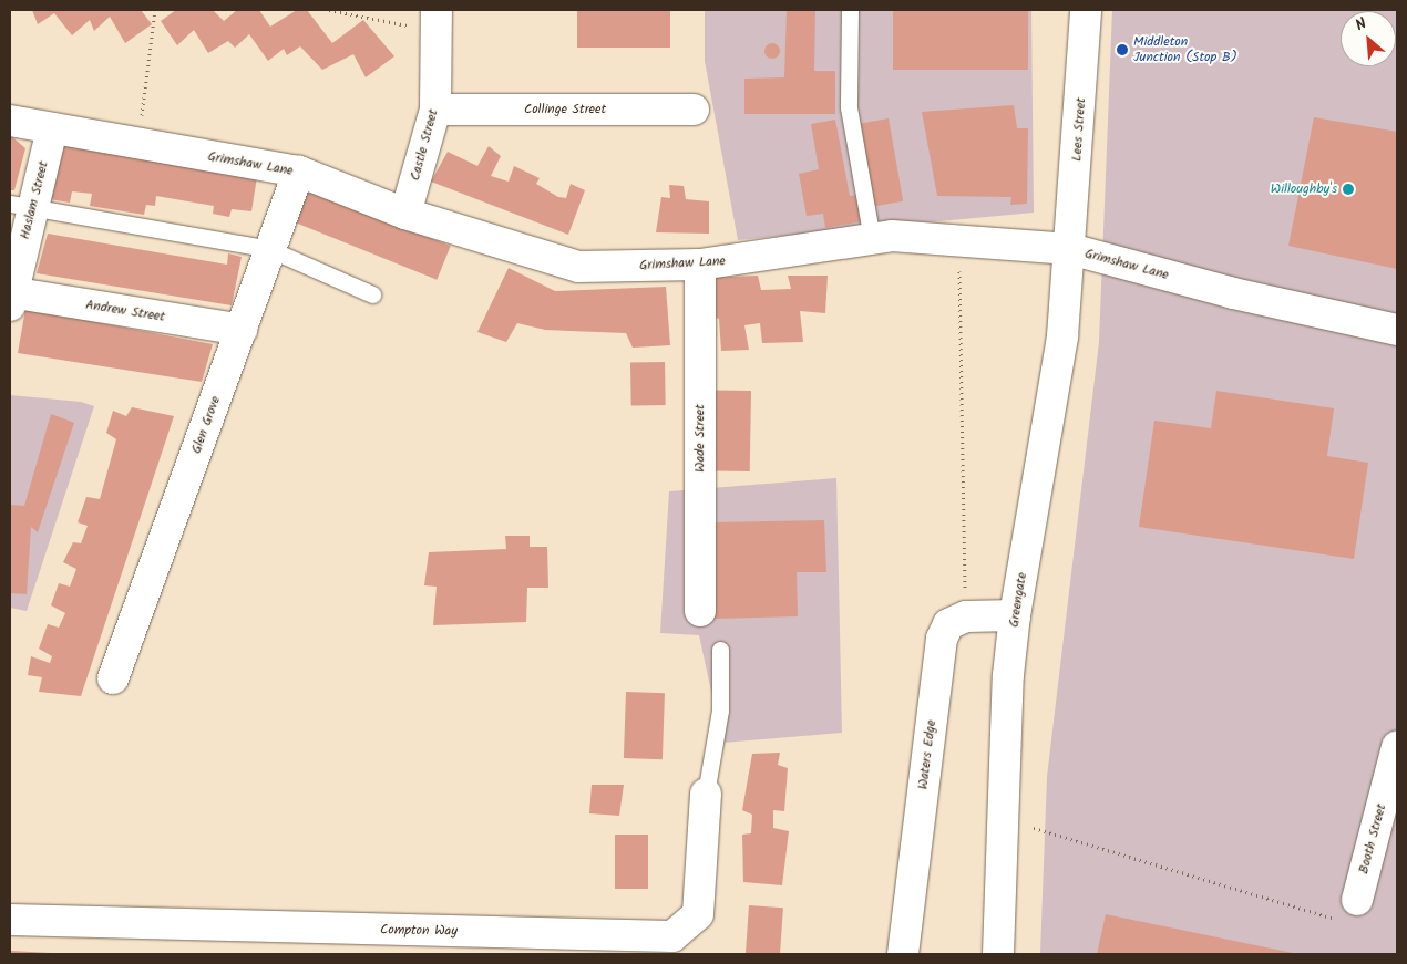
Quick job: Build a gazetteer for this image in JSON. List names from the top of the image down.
{
  "streets": {
    "street": [
      "Collinge Street",
      "Lees Street",
      "Castle Street",
      "Grimshaw Lane",
      "Haslam Street",
      "Andrew Street",
      "Glen Grove",
      "Wade Street",
      "Greengate",
      "Waters Edge",
      "Booth Street",
      "Compton Way"
    ]
  },
  "crossings": [
    ["Collinge Street", "Castle Street"],
    ["Lees Street", "Grimshaw Lane"],
    ["Lees Street", "Greengate"],
    ["Castle Street", "Grimshaw Lane"],
    ["Grimshaw Lane", "Haslam Street"],
    ["Grimshaw Lane", "Glen Grove"],
    ["Grimshaw Lane", "Wade Street"],
    ["Grimshaw Lane", "Greengate"],
    ["Haslam Street", "Andrew Street"],
    ["Andrew Street", "Glen Grove"]
  ],
  "places": ["Middleton Junction (Stop B)", "Willoughby's"],
  "north": "top left"
}
